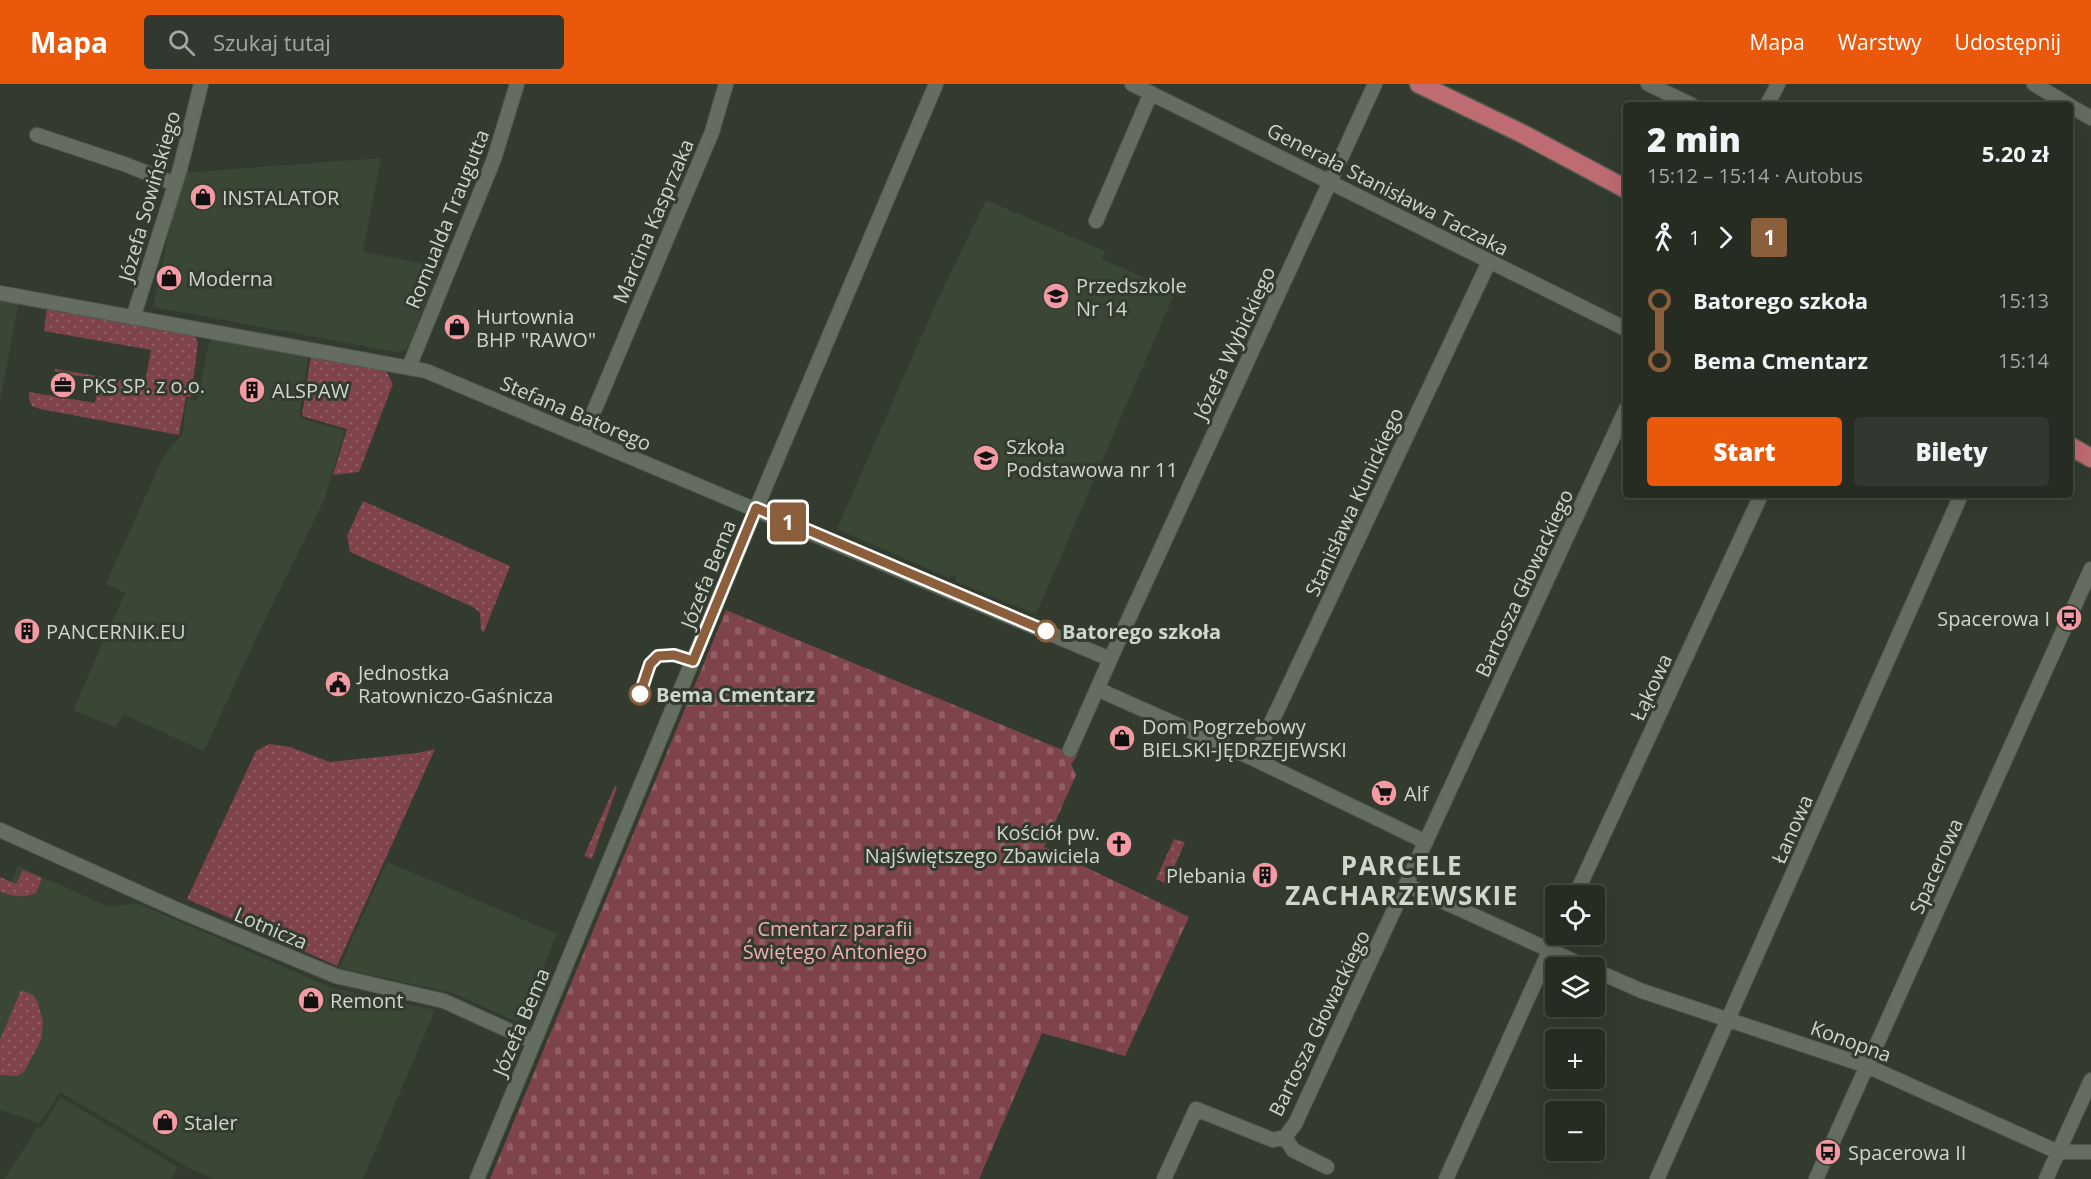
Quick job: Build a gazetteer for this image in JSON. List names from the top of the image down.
{
  "streets": {
    "street": [
      "Generała Stanisława Taczaka",
      "Józefa Sowińskiego",
      "Romualda Traugutta",
      "Marcina Kasprzaka",
      "Józefa Wybickiego",
      "Stefana Batorego",
      "Stanisława Kunickiego",
      "Józefa Bema",
      "Bartosza Głowackiego",
      "Łąkowa",
      "Łanowa",
      "Spacerowa",
      "Lotnicza",
      "Konopna"
    ]
  },
  "crossings": [
    ["Generała Stanisława Taczaka", "Józefa Wybickiego"],
    ["Generała Stanisława Taczaka", "Stanisława Kunickiego"],
    ["Józefa Sowińskiego", "Stefana Batorego"],
    ["Romualda Traugutta", "Stefana Batorego"],
    ["Marcina Kasprzaka", "Stefana Batorego"],
    ["Józefa Wybickiego", "Stefana Batorego"],
    ["Stefana Batorego", "Józefa Bema"],
    ["Józefa Bema", "Lotnicza"],
    ["Łanowa", "Konopna"],
    ["Spacerowa", "Konopna"]
  ],
  "districts": ["PARCELE ZACHARZEWSKIE"],
  "parks": ["Cmentarz parafii Świętego Antoniego"],
  "places": {
    "shop": [
      "INSTALATOR",
      "Moderna",
      "Hurtownia BHP \"RAWO\"",
      "Dom Pogrzebowy BIELSKI-JĘDRZEJEWSKI",
      "Remont",
      "Staler"
    ],
    "school or university": ["Przedszkole Nr 14", "Szkoła Podstawowa nr 11"],
    "office": ["PKS SP. z o.o."],
    "building": ["ALSPAW", "PANCERNIK.EU", "Plebania"],
    "bus stop": ["Spacerowa I", "Spacerowa II"],
    "other": ["Batorego szkoła", "Bema Cmentarz"],
    "public building": ["Jednostka Ratowniczo-Gaśnicza"],
    "supermarket": ["Alf"],
    "church": ["Kościół pw. Najświętszego Zbawiciela"]
  },
  "lines": ["bus line 1"],
  "page": {
    "header": "Mapa",
    "search": "Szukaj tutaj",
    "nav": ["Mapa", "Warstwy", "Udostępnij"],
    "on_map": "1",
    "heading": ["2 min", "15:12 – 15:14 · Autobus", "5.20 zł"],
    "legs": ["1", "1"],
    "list": [
      {
        "name": "Batorego szkoła",
        "value": "15:13"
      },
      {
        "name": "Bema Cmentarz",
        "value": "15:14"
      }
    ],
    "buttons": ["Start", "Bilety"],
    "map_buttons": ["+", "−"]
  }
}
